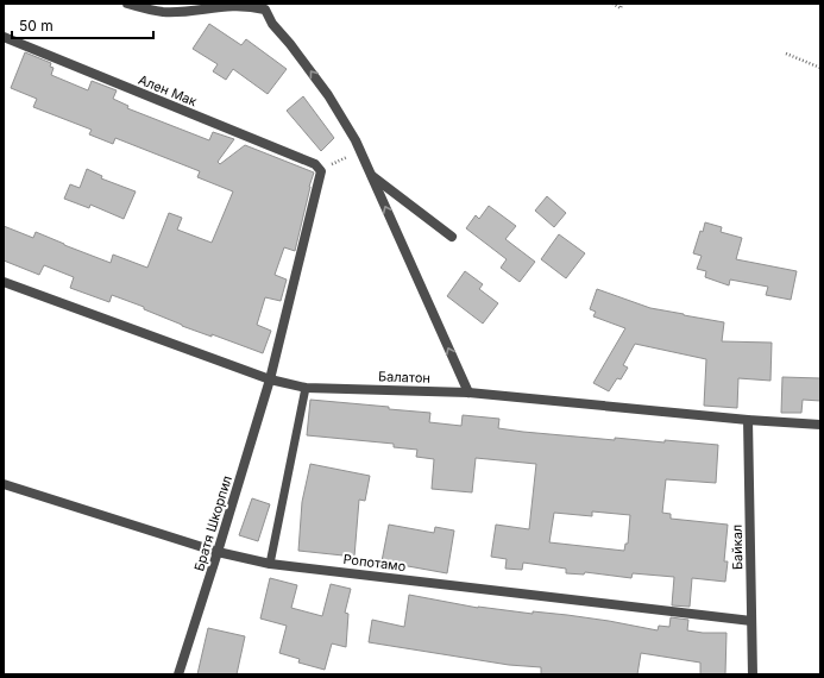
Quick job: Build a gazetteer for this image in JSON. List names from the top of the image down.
{
  "streets": {
    "street": [
      "Ален Мак",
      "Балатон",
      "Братя Шкорпил",
      "Байкал",
      "Ропотамо"
    ]
  },
  "crossings": [
    ["Ален Мак", "Братя Шкорпил"],
    ["Балатон", "Братя Шкорпил"],
    ["Балатон", "Байкал"],
    ["Братя Шкорпил", "Ропотамо"],
    ["Байкал", "Ропотамо"]
  ],
  "scale_bar": "50 m"
}
